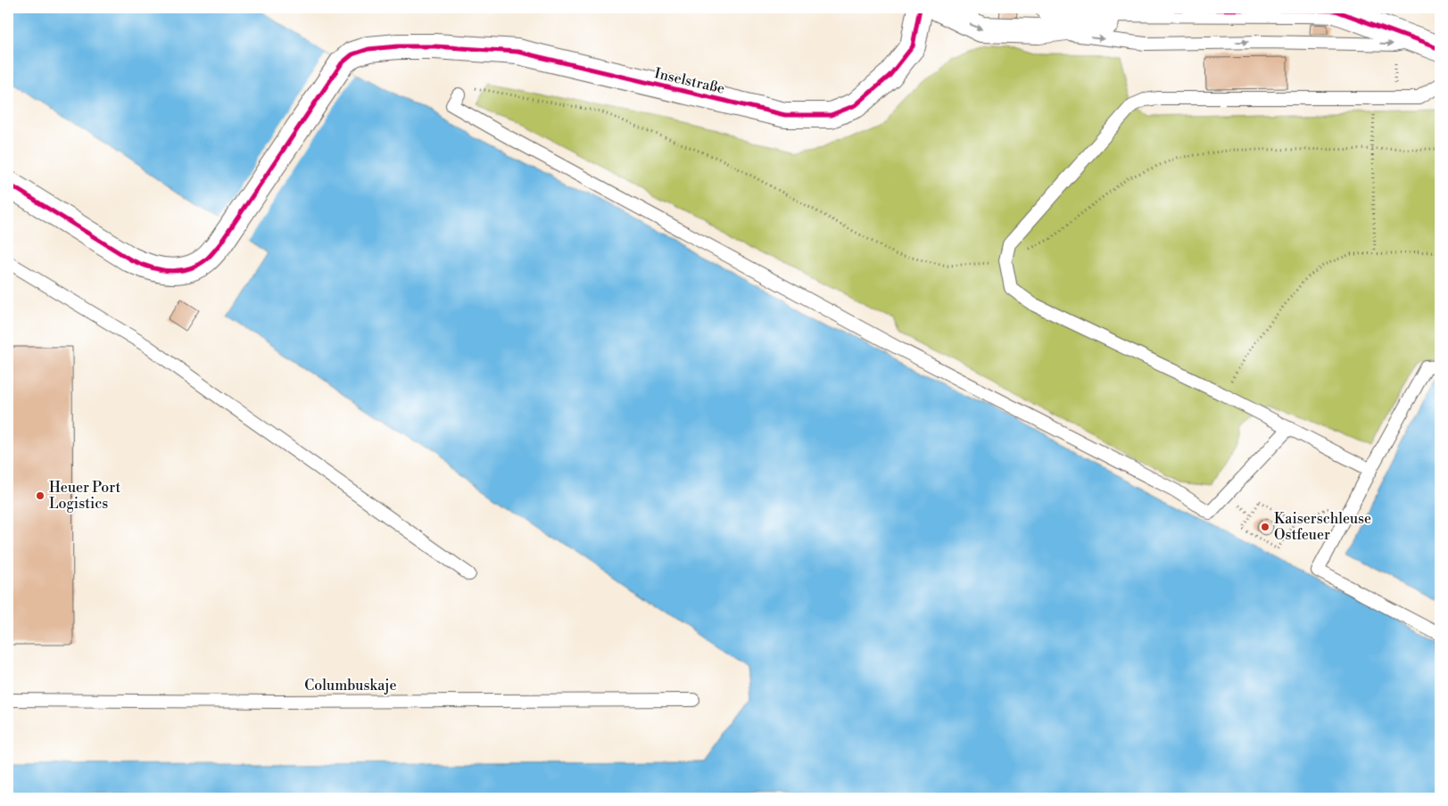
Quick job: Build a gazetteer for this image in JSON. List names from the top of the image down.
{
  "streets": {
    "street": ["Inselstraße"],
    "lane": ["Columbuskaje"]
  },
  "places": ["Heuer Port Logistics", "Kaiserschleuse Ostfeuer"]
}
